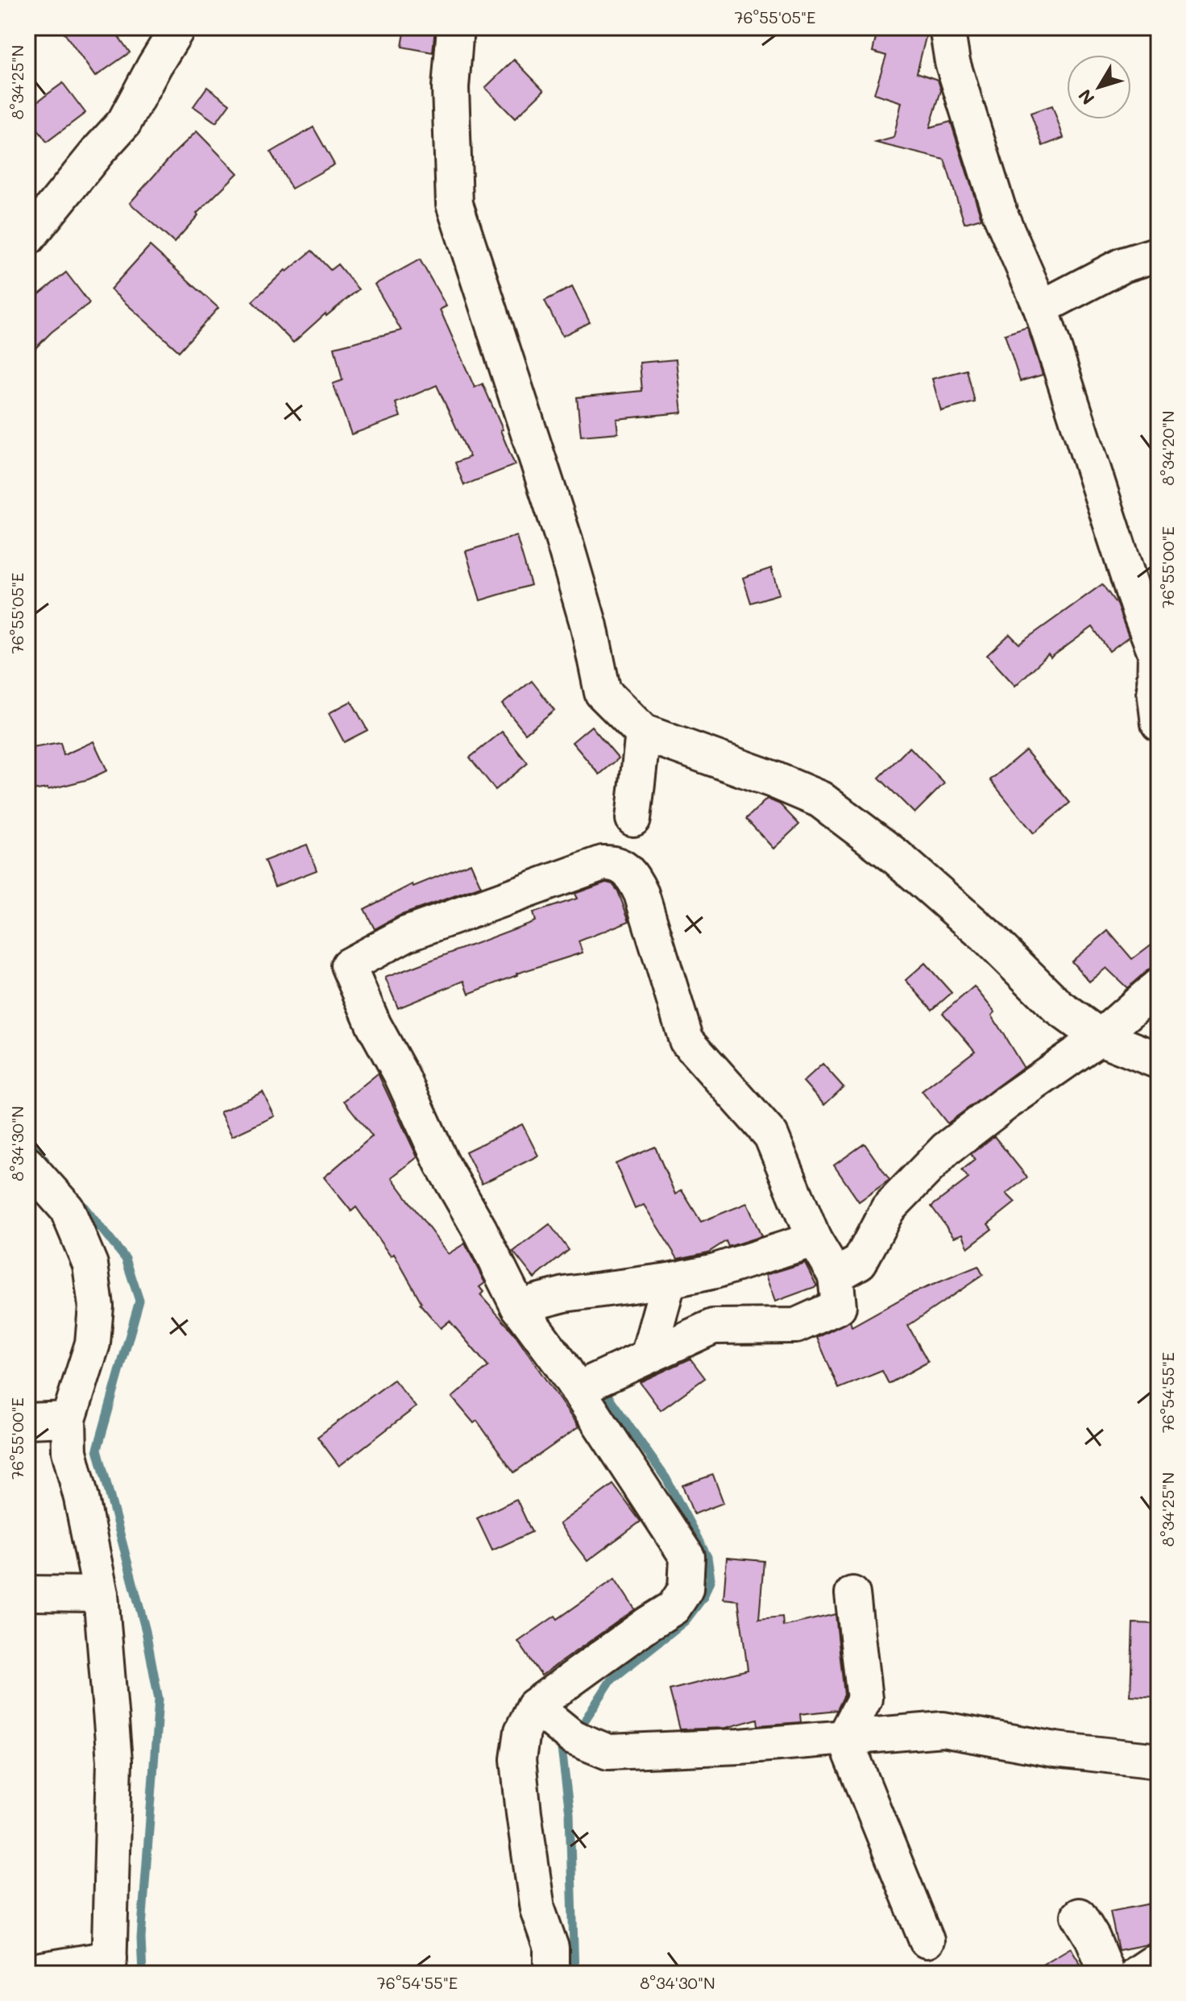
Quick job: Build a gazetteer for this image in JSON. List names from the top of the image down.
{
  "north": "bottom left",
  "coordinates": [
    "76°55'05\"E",
    "8°34'25\"N",
    "8°34'20\"N",
    "76°55'00\"E",
    "8°34'30\"N",
    "76°54'55\"E"
  ]
}
